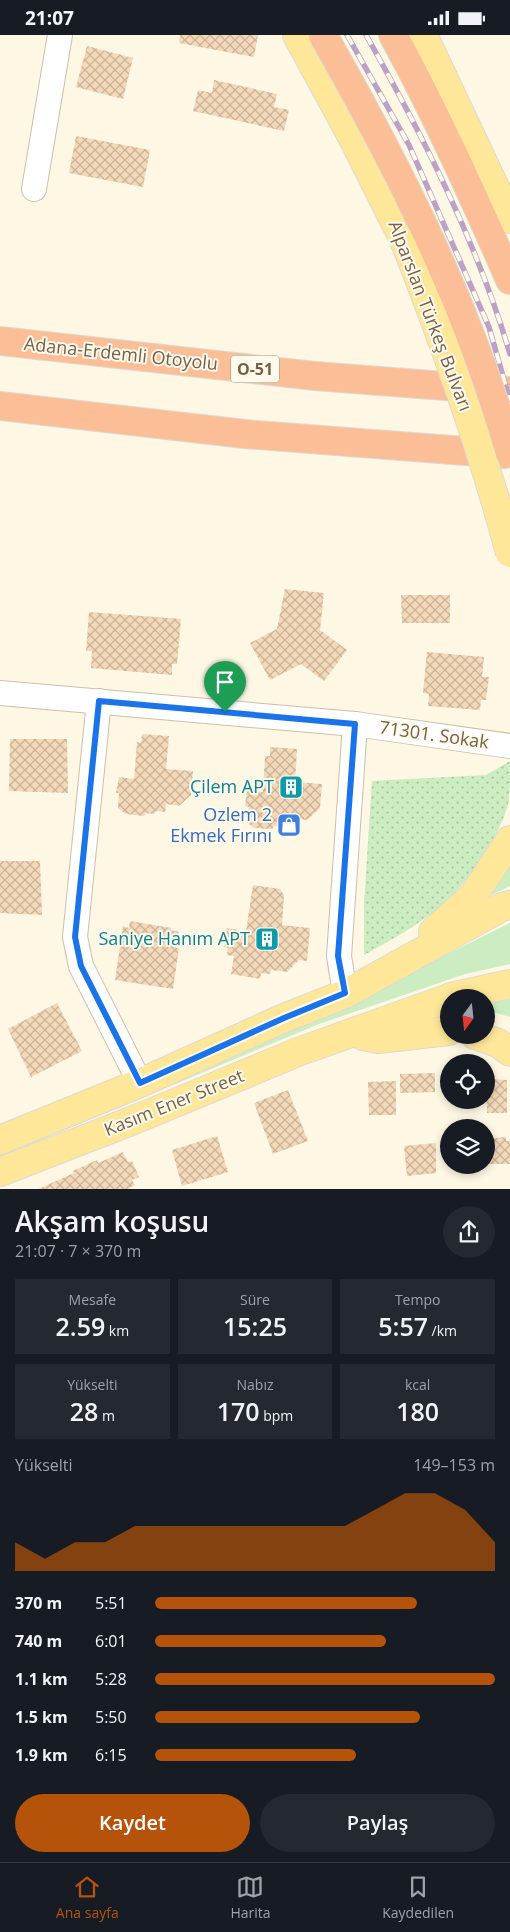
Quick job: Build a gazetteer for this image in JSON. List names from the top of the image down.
{
  "streets": {
    "highway": ["Alparslan Türkeş Bulvarı", "Adana-Erdemli Otoyolu", "O-51"],
    "main road": ["Kasım Ener Street"],
    "street": ["71301. Sokak"]
  },
  "places": {
    "building": ["Çilem APT", "Saniye Hanım APT"],
    "shop": ["Ozlem 2 Ekmek Fırını"]
  },
  "north": "bottom",
  "page": {
    "status": "21:07",
    "heading": ["Akşam koşusu", "21:07 · 7 × 370 m"],
    "stats": [
      ["Mesafe", "2.59 km"],
      ["Süre", "15:25"],
      ["Tempo", "5:57 /km"],
      ["Yükselti", "28 m"],
      ["Nabız", "170 bpm"],
      ["kcal", "180"]
    ],
    "chart": ["Yükselti", "149–153 m"],
    "list": [
      {
        "name": "370 m",
        "note": "5:51"
      },
      {
        "name": "740 m",
        "note": "6:01"
      },
      {
        "name": "1.1 km",
        "note": "5:28"
      },
      {
        "name": "1.5 km",
        "note": "5:50"
      },
      {
        "name": "1.9 km",
        "note": "6:15"
      }
    ],
    "buttons": ["Kaydet", "Paylaş"],
    "tabs": ["Ana sayfa", "Harita", "Kaydedilen"]
  }
}
